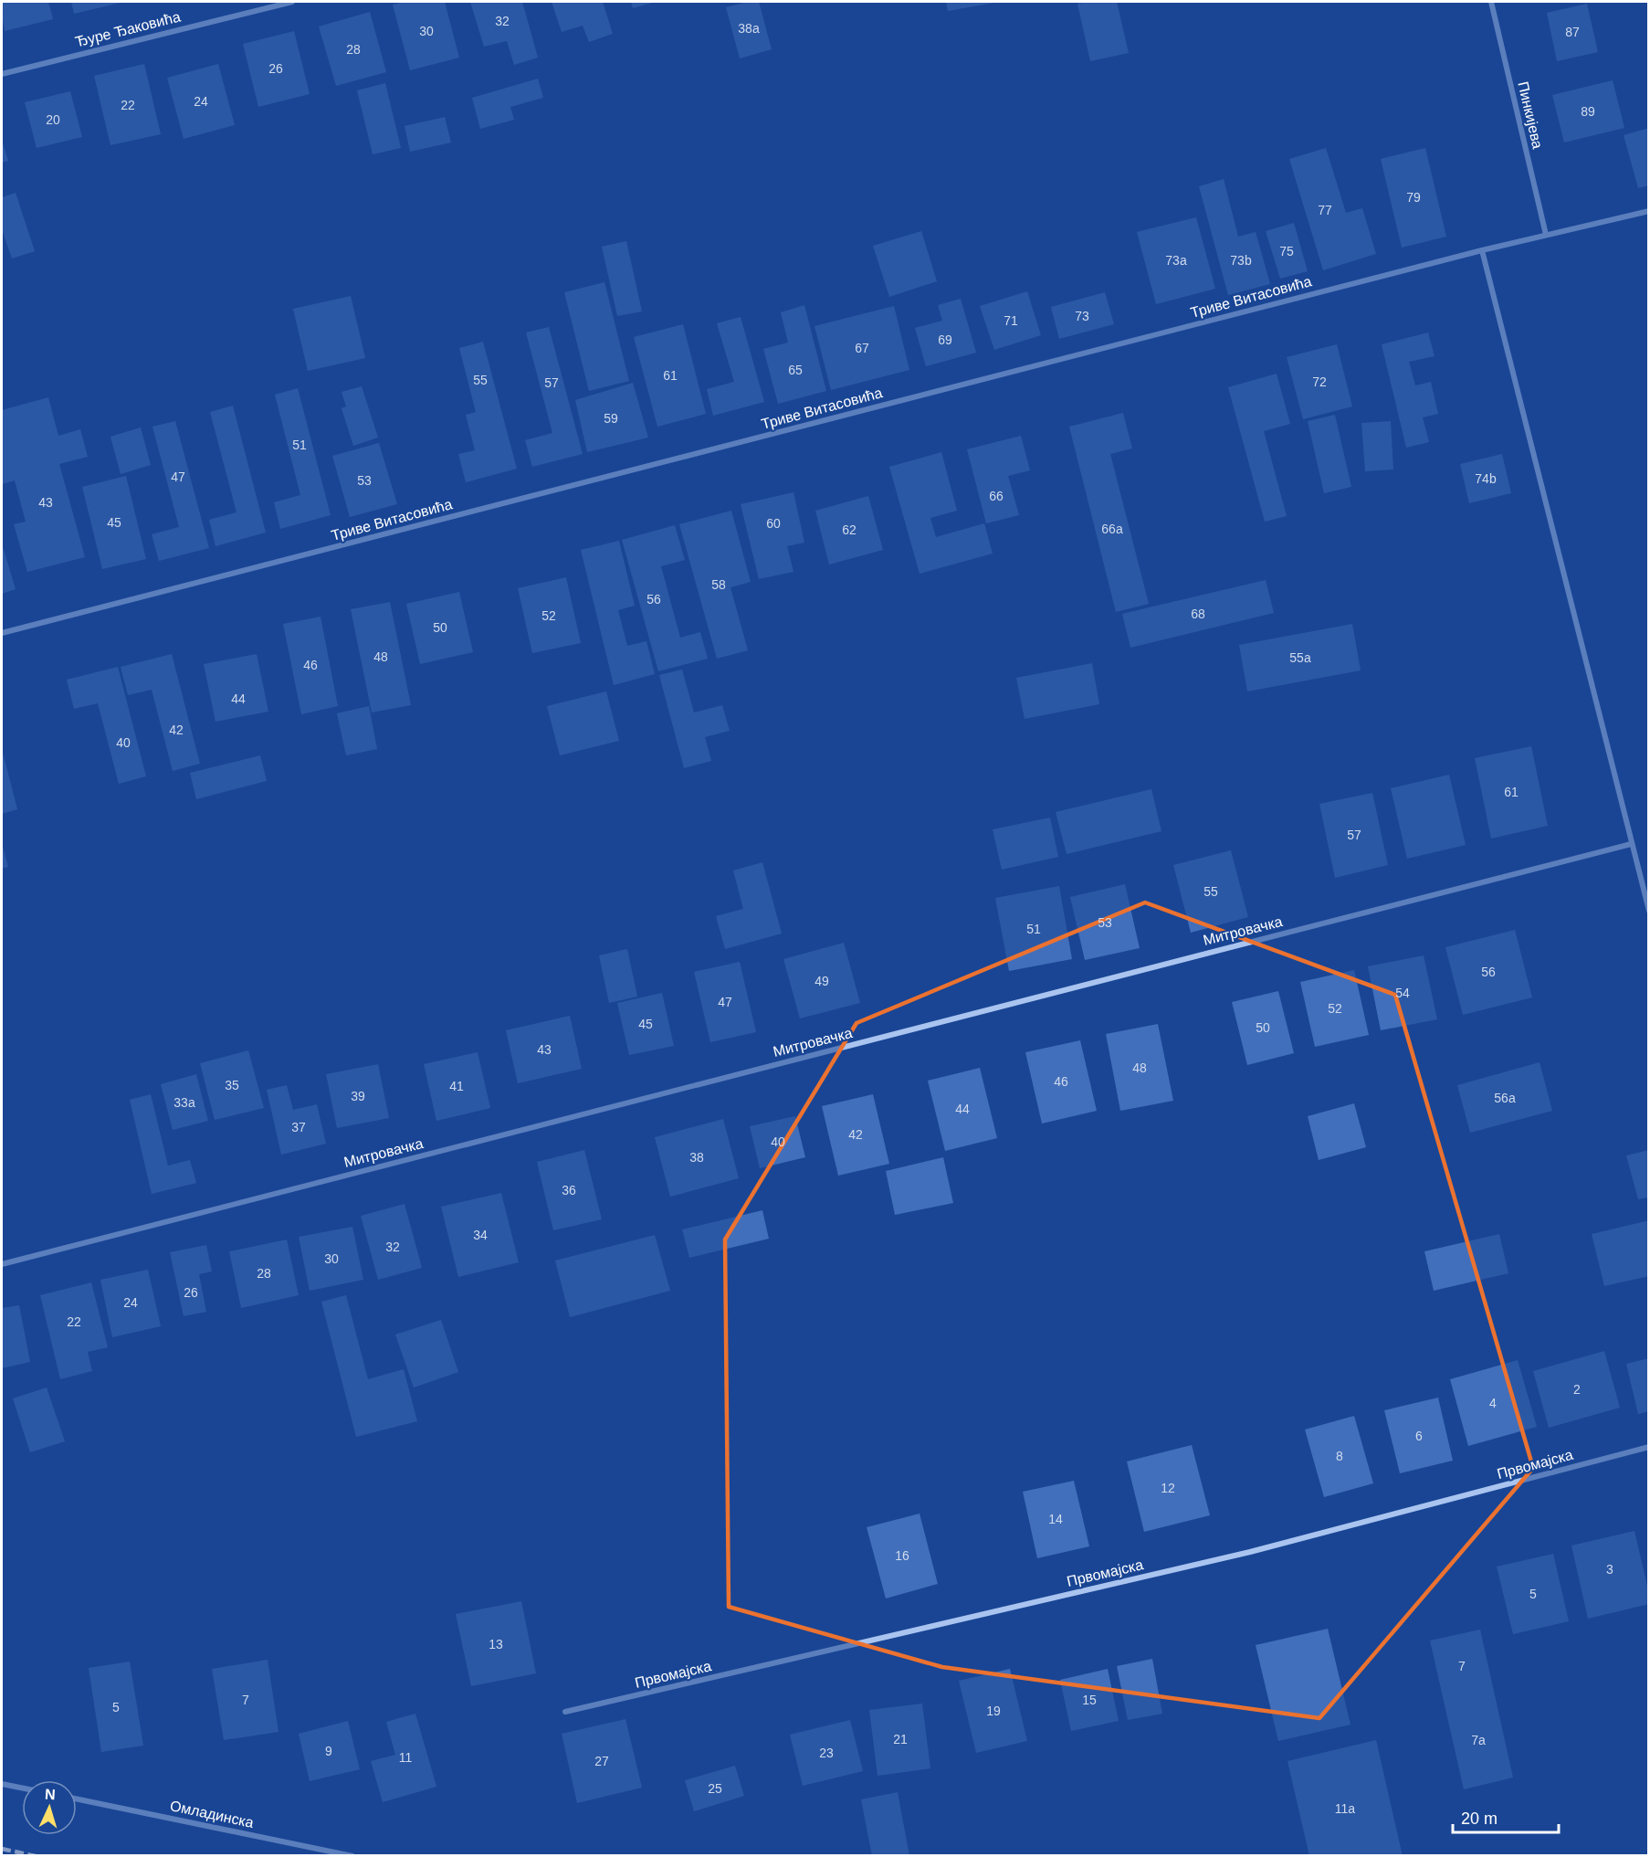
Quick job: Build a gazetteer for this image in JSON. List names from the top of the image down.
{
  "streets": {
    "street": [
      "Ђуре Ђаковића",
      "Пинкијева",
      "Триве Витасовића",
      "Митровачка",
      "Првомајска",
      "Омладинска"
    ]
  },
  "crossings": [
    ["Пинкијева", "Триве Витасовића"]
  ],
  "house_numbers": [
    "32",
    "38a",
    "30",
    "87",
    "28",
    "26",
    "24",
    "22",
    "89",
    "20",
    "79",
    "77",
    "75",
    "73a",
    "73b",
    "73",
    "71",
    "69",
    "67",
    "65",
    "61",
    "55",
    "72",
    "57",
    "59",
    "51",
    "47",
    "74b",
    "53",
    "66",
    "43",
    "45",
    "60",
    "66a",
    "62",
    "58",
    "56",
    "68",
    "52",
    "50",
    "48",
    "55a",
    "46",
    "44",
    "42",
    "40",
    "61",
    "57",
    "55",
    "53",
    "51",
    "56",
    "49",
    "54",
    "47",
    "52",
    "45",
    "50",
    "43",
    "48",
    "46",
    "35",
    "41",
    "39",
    "56a",
    "33a",
    "44",
    "37",
    "42",
    "40",
    "38",
    "36",
    "34",
    "32",
    "30",
    "28",
    "26",
    "24",
    "22",
    "2",
    "4",
    "6",
    "8",
    "12",
    "14",
    "16",
    "3",
    "5",
    "13",
    "7",
    "7",
    "15",
    "5",
    "19",
    "21",
    "7a",
    "9",
    "23",
    "11",
    "27",
    "25",
    "11a"
  ],
  "scale_bar": "20 m",
  "north": "top"
}
